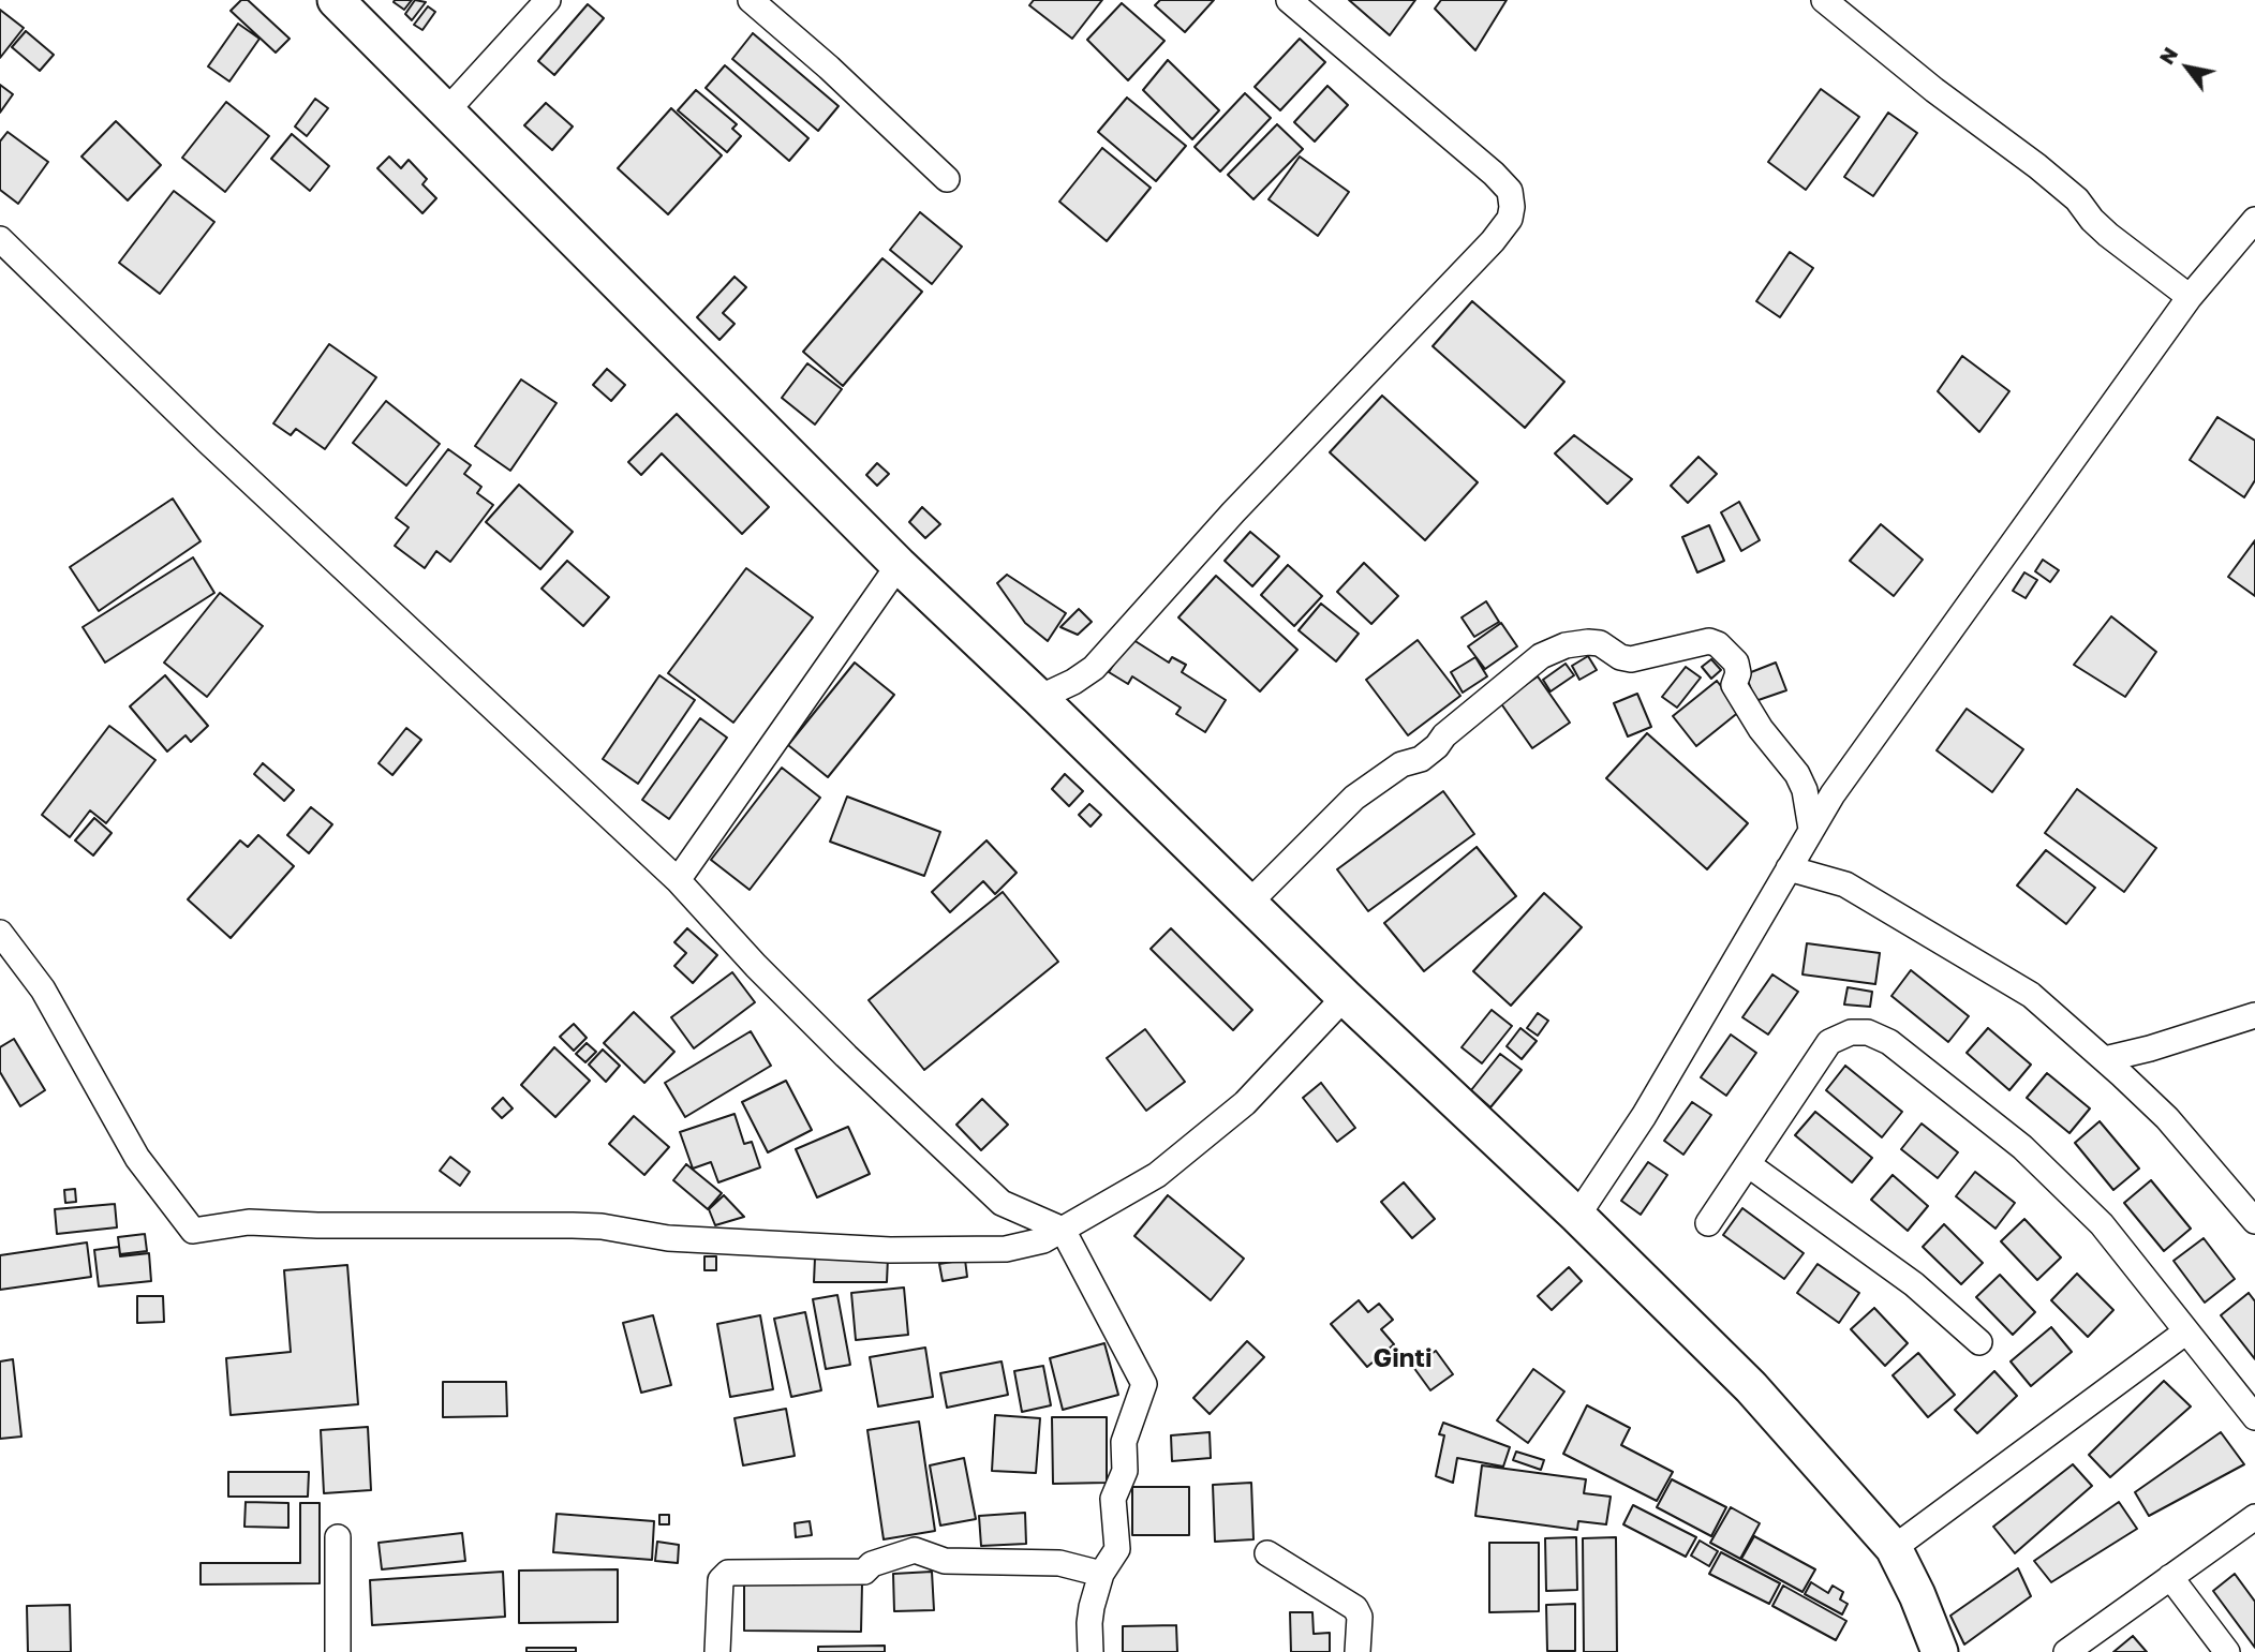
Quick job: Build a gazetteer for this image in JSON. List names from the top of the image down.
{
  "districts": ["Ginti"],
  "north": "top left"
}
